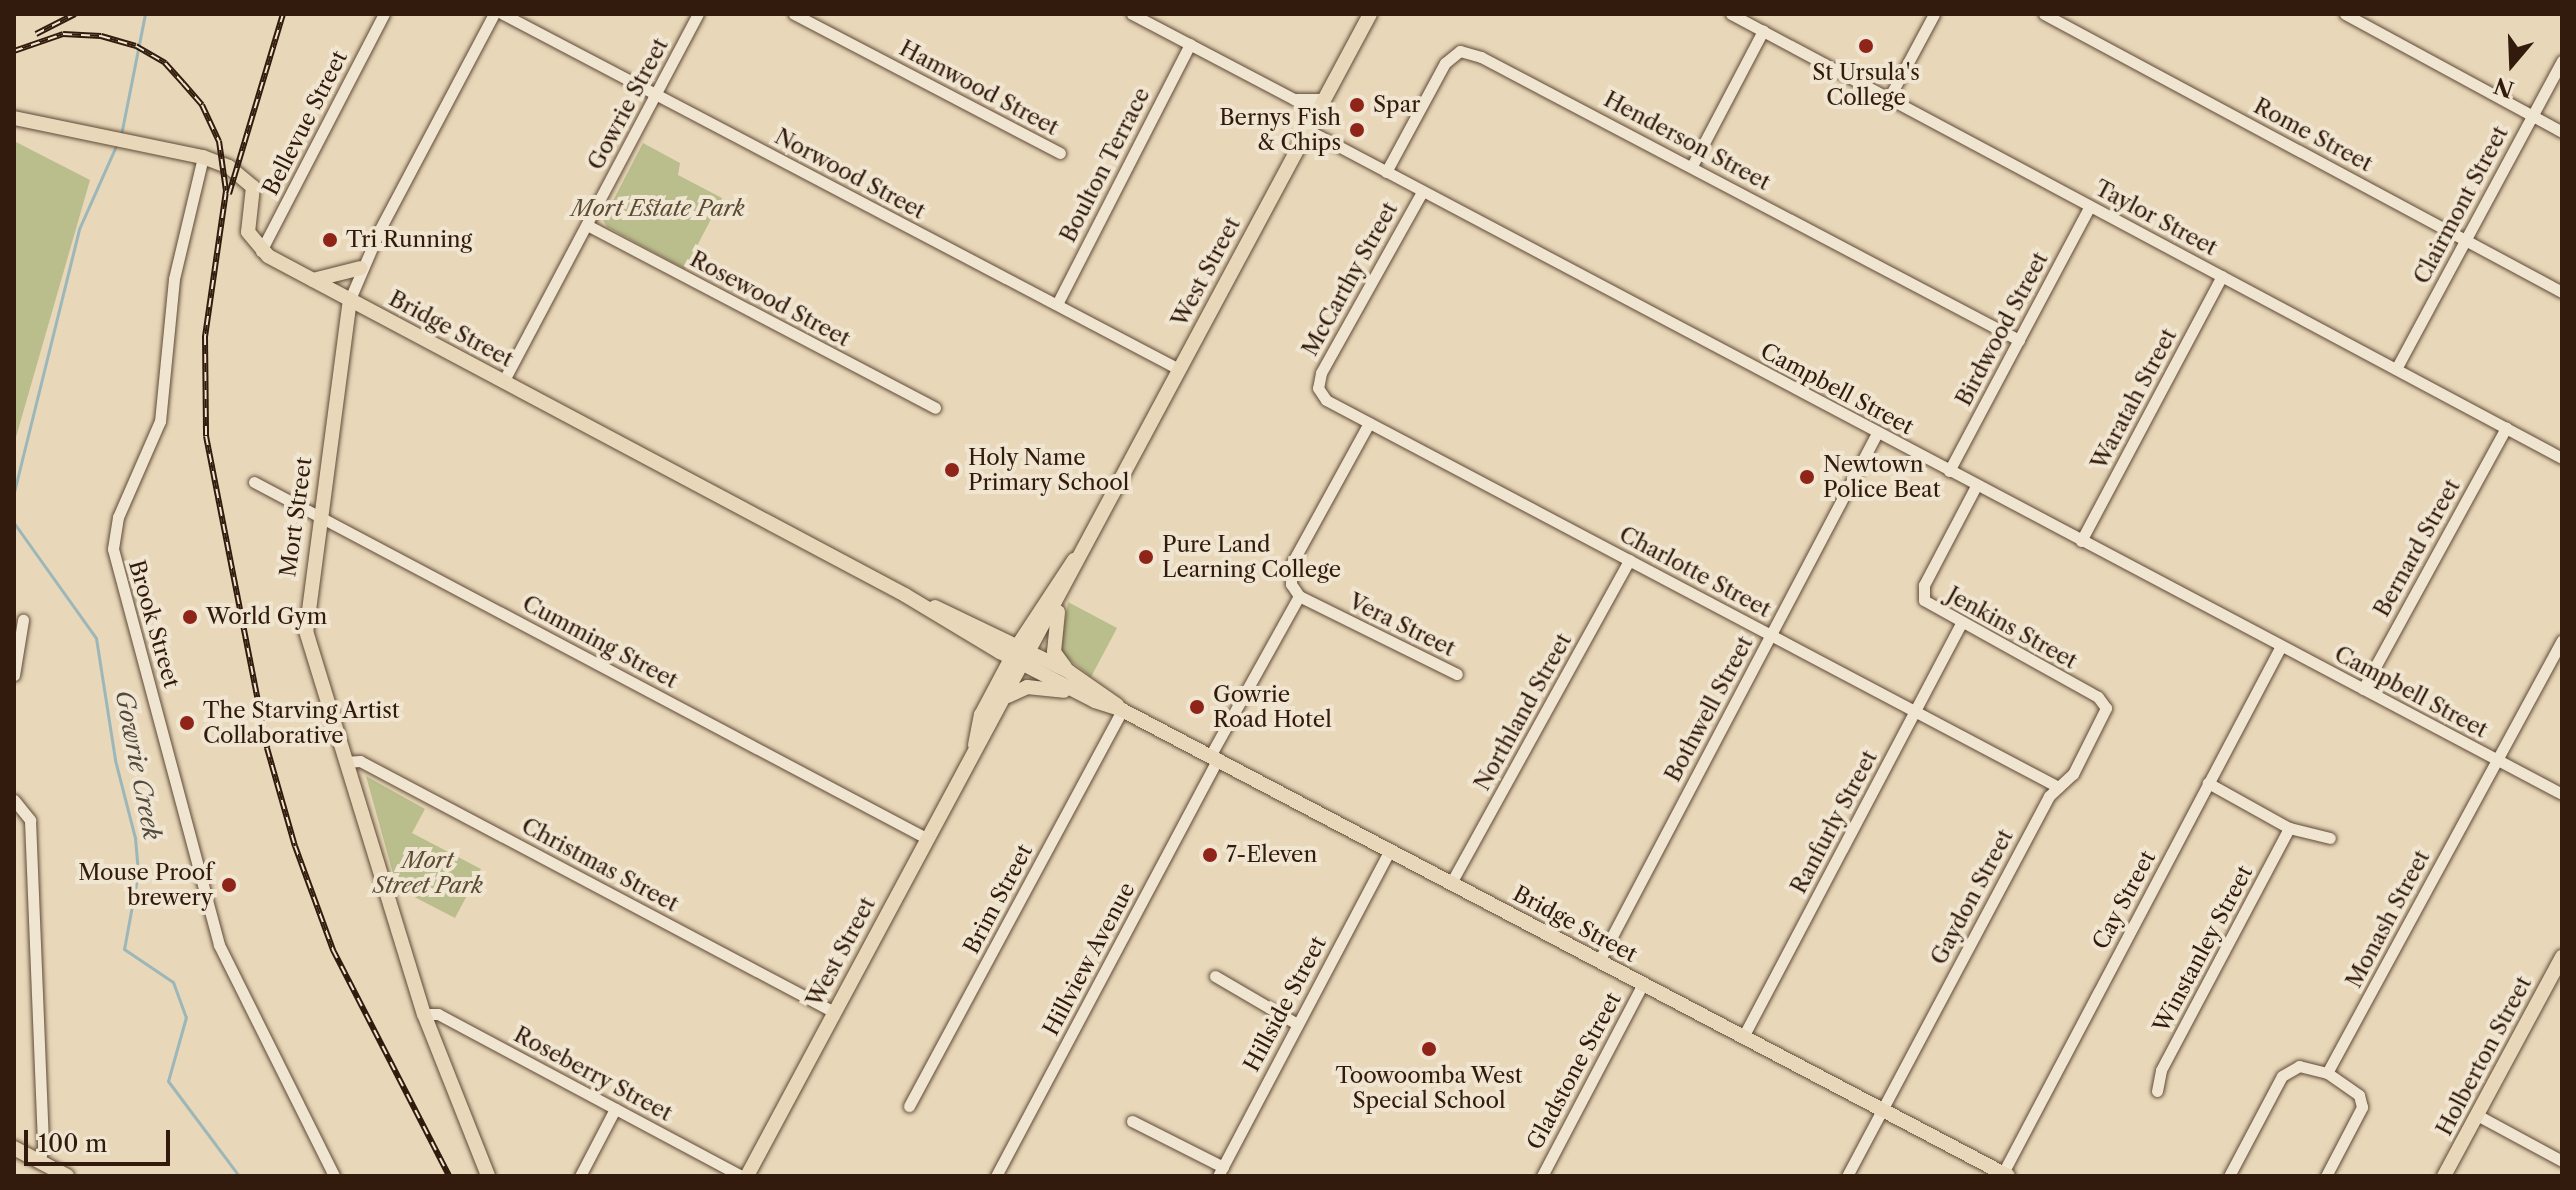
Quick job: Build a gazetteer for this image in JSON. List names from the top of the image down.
{
  "streets": {
    "main road": [
      "West Street",
      "Bridge Street",
      "Mort Street",
      "Holberton Street"
    ],
    "street": [
      "Hamwood Street",
      "Gowrie Street",
      "Bellevue Street",
      "Rome Street",
      "Henderson Street",
      "Boulton Terrace",
      "Norwood Street",
      "Clairmont Street",
      "Taylor Street",
      "McCarthy Street",
      "Rosewood Street",
      "Birdwood Street",
      "Campbell Street",
      "Waratah Street",
      "Bernard Street",
      "Charlotte Street",
      "Brook Street",
      "Vera Street",
      "Jenkins Street",
      "Cumming Street",
      "Bothwell Street",
      "Northland Street",
      "Ranfurly Street",
      "Christmas Street",
      "Gaydon Street",
      "Brim Street",
      "Cay Street",
      "Monash Street",
      "Winstanley Street",
      "Hillview Avenue",
      "Hillside Street",
      "Gladstone Street",
      "Roseberry Street"
    ]
  },
  "crossings": [
    ["Gowrie Street", "Norwood Street"],
    ["Gowrie Street", "Rosewood Street"],
    ["Gowrie Street", "Bridge Street"],
    ["Bellevue Street", "Bridge Street"],
    ["Rome Street", "Clairmont Street"],
    ["Henderson Street", "Birdwood Street"],
    ["Henderson Street", "Campbell Street"],
    ["Boulton Terrace", "Norwood Street"],
    ["Norwood Street", "West Street"],
    ["Clairmont Street", "Taylor Street"],
    ["Taylor Street", "Birdwood Street"],
    ["Taylor Street", "Waratah Street"],
    ["Taylor Street", "Bernard Street"],
    ["West Street", "Bridge Street"],
    ["West Street", "Campbell Street"],
    ["West Street", "Cumming Street"],
    ["West Street", "Christmas Street"],
    ["West Street", "Roseberry Street"],
    ["McCarthy Street", "Campbell Street"],
    ["McCarthy Street", "Charlotte Street"],
    ["Bridge Street", "Mort Street"],
    ["Bridge Street", "Bothwell Street"],
    ["Bridge Street", "Northland Street"],
    ["Bridge Street", "Ranfurly Street"],
    ["Bridge Street", "Gaydon Street"],
    ["Bridge Street", "Brim Street"],
    ["Bridge Street", "Cay Street"],
    ["Bridge Street", "Hillview Avenue"],
    ["Bridge Street", "Hillside Street"],
    ["Bridge Street", "Gladstone Street"],
    ["Birdwood Street", "Campbell Street"],
    ["Campbell Street", "Waratah Street"],
    ["Campbell Street", "Bernard Street"],
    ["Campbell Street", "Jenkins Street"],
    ["Campbell Street", "Bothwell Street"],
    ["Campbell Street", "Cay Street"],
    ["Campbell Street", "Monash Street"],
    ["Mort Street", "Cumming Street"],
    ["Mort Street", "Christmas Street"],
    ["Mort Street", "Roseberry Street"],
    ["Charlotte Street", "Bothwell Street"],
    ["Charlotte Street", "Northland Street"],
    ["Charlotte Street", "Ranfurly Street"],
    ["Charlotte Street", "Gaydon Street"],
    ["Vera Street", "Hillview Avenue"],
    ["Jenkins Street", "Ranfurly Street"],
    ["Jenkins Street", "Gaydon Street"]
  ],
  "water": ["Gowrie Creek"],
  "parks": ["Mort Estate Park", "Mort Street Park"],
  "places": [
    "St Ursula's College",
    "Spar",
    "Bernys Fish & Chips",
    "Tri Running",
    "Holy Name Primary School",
    "Newtown Police Beat",
    "Pure Land Learning College",
    "World Gym",
    "Gowrie Road Hotel",
    "The Starving Artist Collaborative",
    "7-Eleven",
    "Mouse Proof brewery",
    "Toowoomba West Special School"
  ],
  "scale_bar": "100 m",
  "north": "bottom"
}
